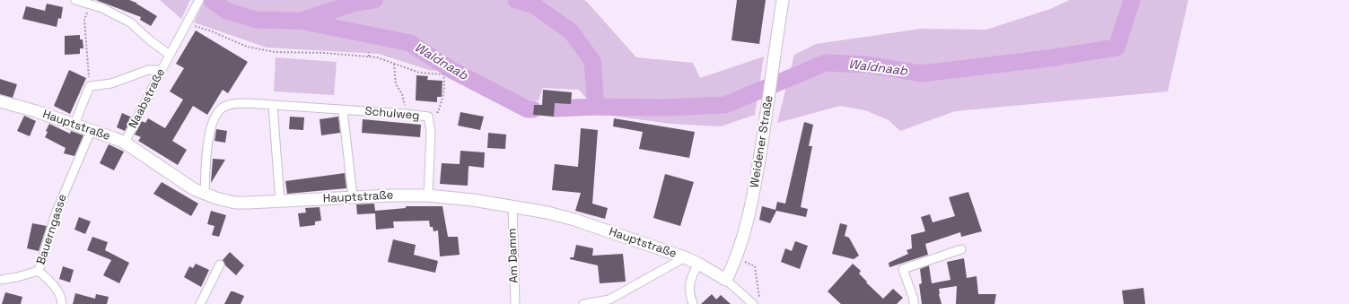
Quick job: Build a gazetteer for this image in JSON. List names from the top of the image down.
{
  "streets": {
    "street": [
      "Naabstraße",
      "Schulweg",
      "Hauptstraße",
      "Weidener Straße",
      "Bauerngasse",
      "Am Damm"
    ]
  },
  "crossings": [
    ["Naabstraße", "Hauptstraße"],
    ["Schulweg", "Hauptstraße"],
    ["Hauptstraße", "Weidener Straße"],
    ["Hauptstraße", "Bauerngasse"],
    ["Hauptstraße", "Am Damm"]
  ],
  "water": ["Waldnaab"]
}
